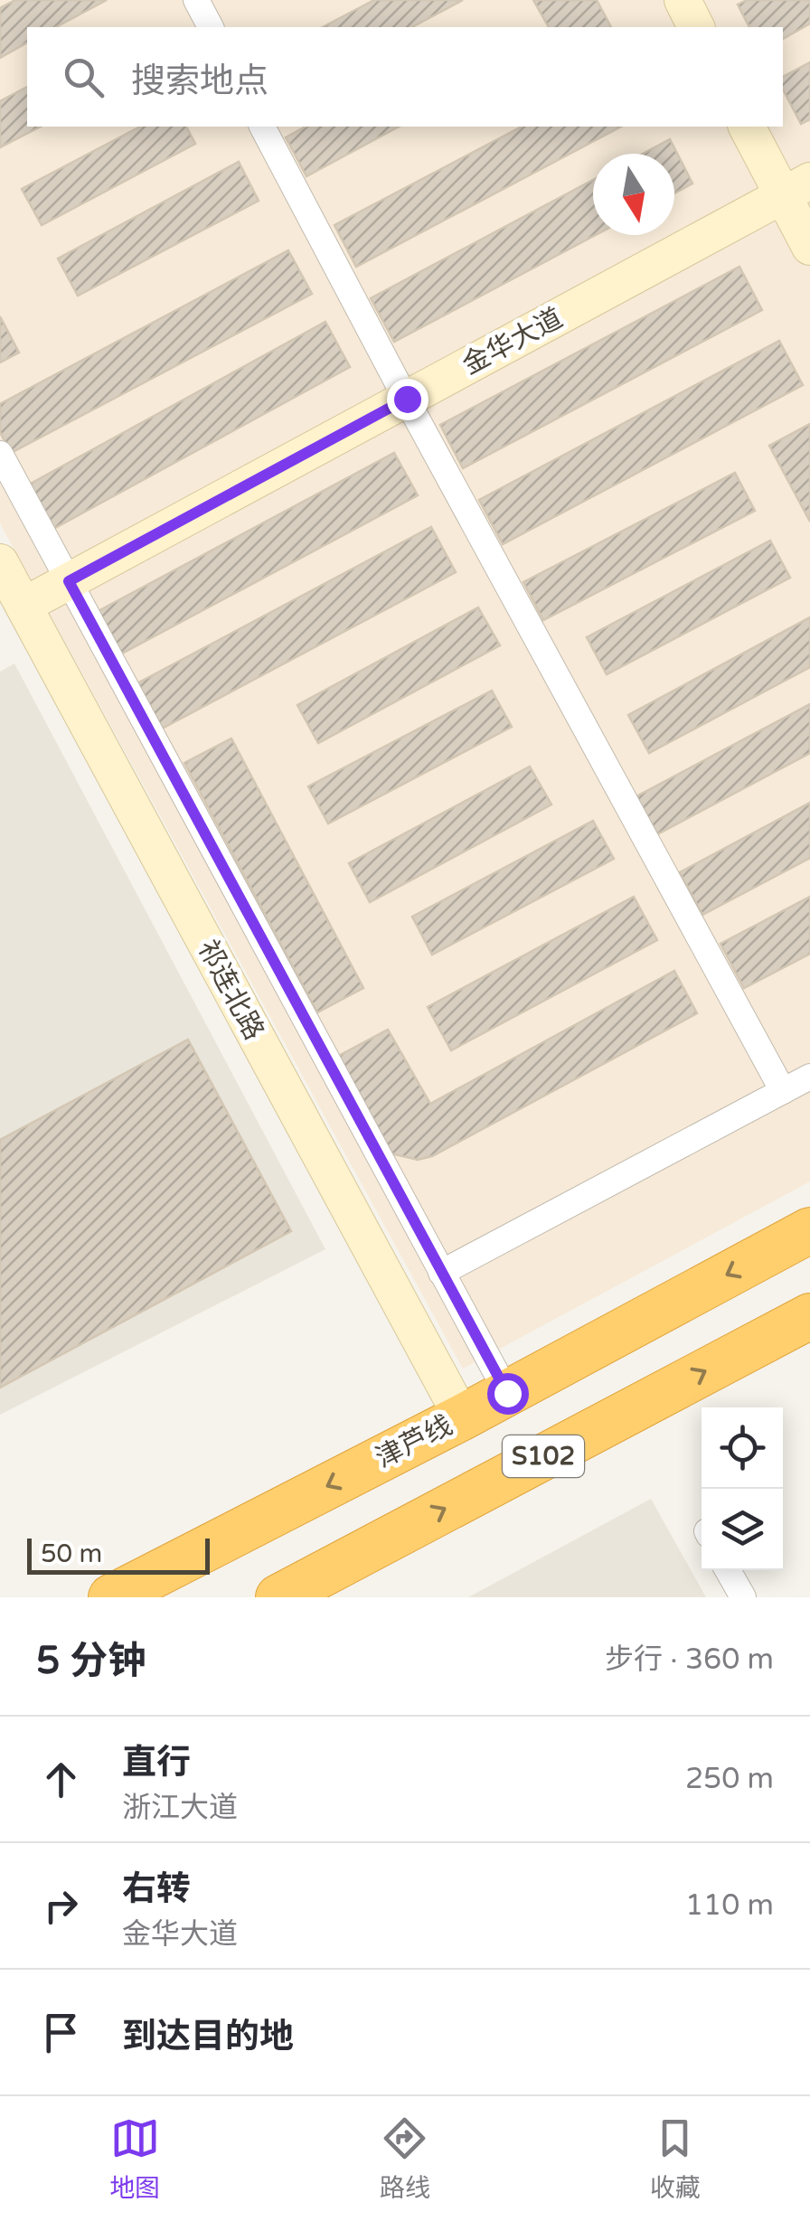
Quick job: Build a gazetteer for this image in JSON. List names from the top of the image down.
{
  "streets": {
    "highway": ["津芦线", "S102"],
    "street": ["金华大道", "祁连北路"]
  },
  "crossings": [
    ["金华大道", "祁连北路"],
    ["祁连北路", "津芦线"]
  ],
  "scale_bar": "50 m",
  "north": "bottom",
  "page": {
    "search": "搜索地点",
    "scale": "50 m",
    "heading": ["5 分钟", "步行 · 360 m"],
    "list": [
      ["直行", "浙江大道", "250 m"],
      ["右转", "金华大道", "110 m"],
      "到达目的地"
    ],
    "nav": ["地图", "路线", "收藏"]
  }
}
